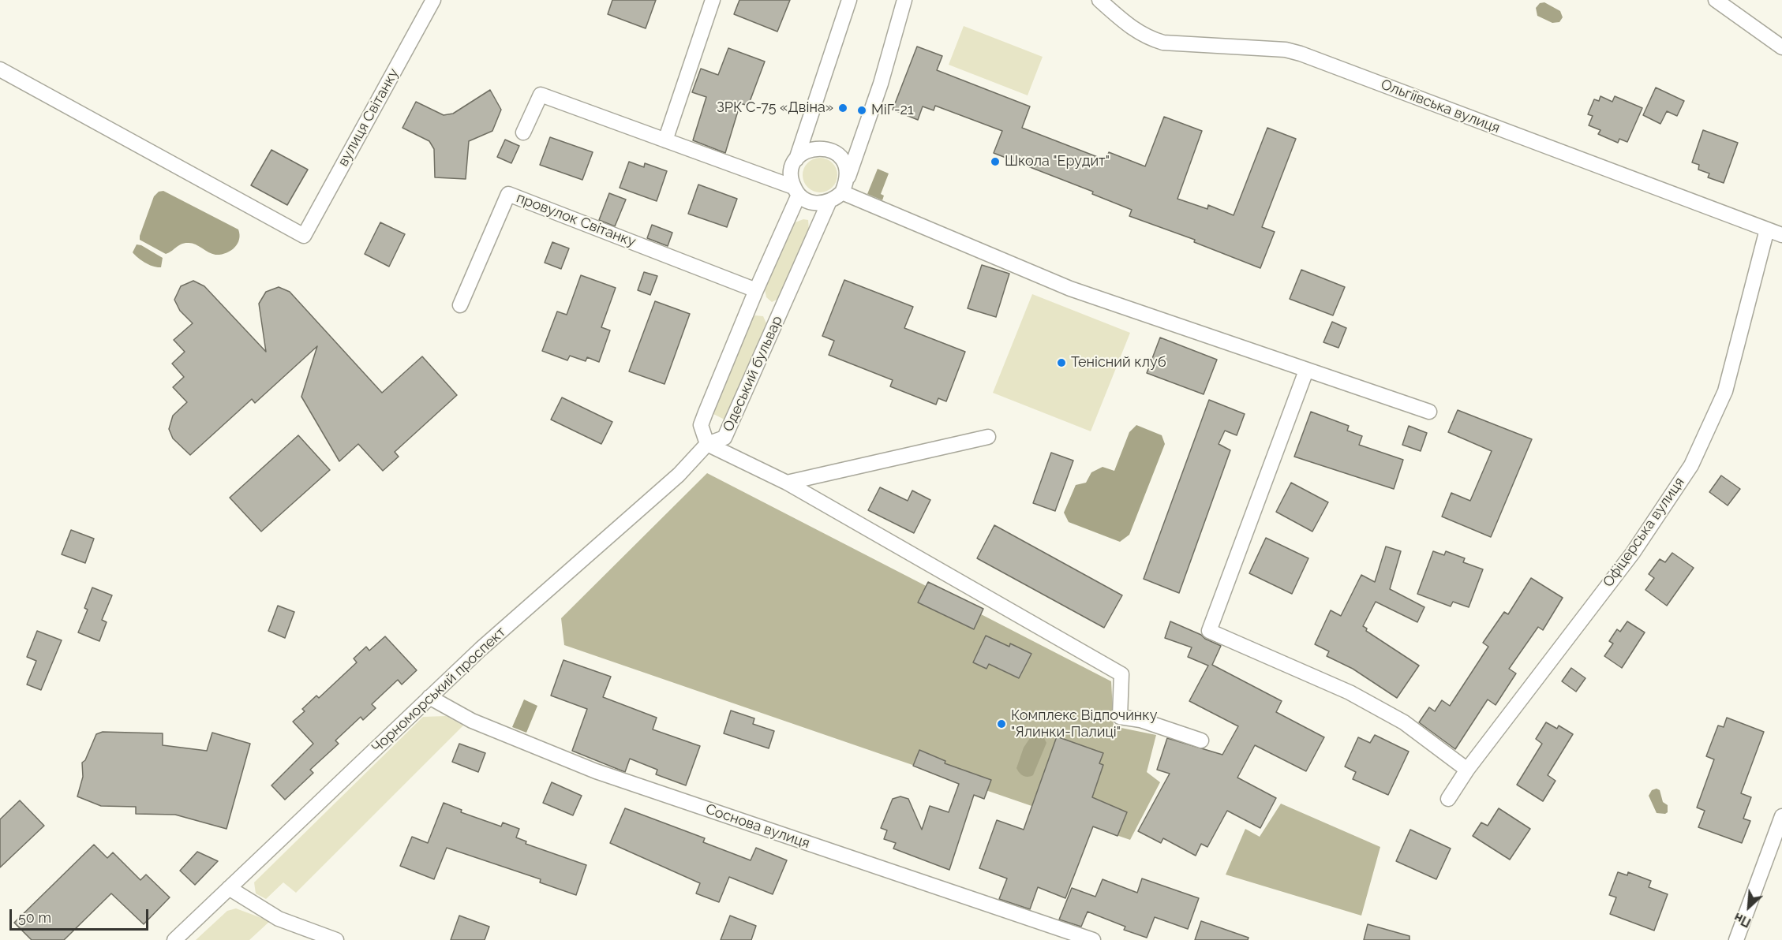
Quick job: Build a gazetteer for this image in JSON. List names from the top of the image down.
{
  "streets": {
    "street": [
      "Ольгіївська вулиця",
      "вулиця Світанку",
      "провулок Світанку",
      "Одеський бульвар",
      "Офіцерська вулиця",
      "Чорноморський проспект",
      "Соснова вулиця"
    ]
  },
  "crossings": [
    ["Ольгіївська вулиця", "Офіцерська вулиця"],
    ["провулок Світанку", "Одеський бульвар"],
    ["Одеський бульвар", "Чорноморський проспект"],
    ["Чорноморський проспект", "Соснова вулиця"]
  ],
  "places": [
    "ЗРК С-75 «Двіна»",
    "МіГ-21",
    "Школа \"Ерудит\"",
    "Тенісний клуб",
    "Комплекс Відпочинку \"Ялинки-Палиці\""
  ],
  "scale_bar": "50 m",
  "north": "bottom left"
}
